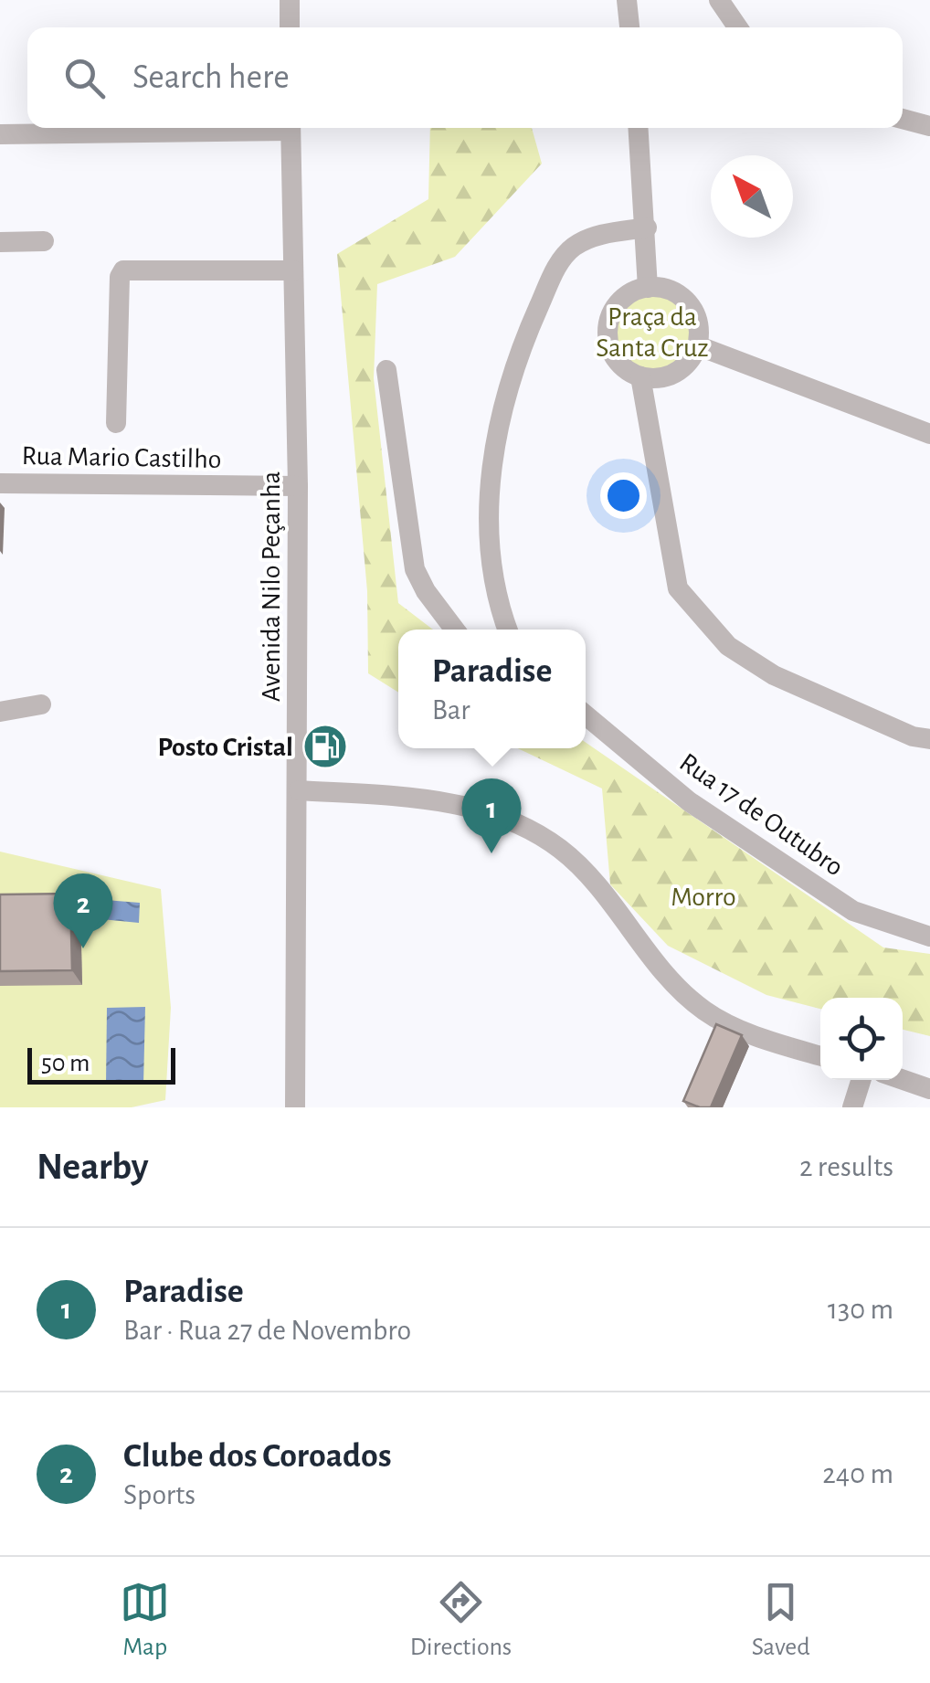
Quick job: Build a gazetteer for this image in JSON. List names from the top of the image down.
{
  "streets": {
    "street": ["Rua Mario Castilho", "Avenida Nilo Peçanha", "Rua 17 de Outubro"]
  },
  "crossings": [
    ["Rua Mario Castilho", "Avenida Nilo Peçanha"]
  ],
  "parks": ["Praça da Santa Cruz", "Morro"],
  "places": {
    "fuel station": ["Posto Cristal"]
  },
  "scale_bar": "50 m",
  "north": "top left",
  "page": {
    "search": "Search here",
    "popup": ["Paradise", "Bar"],
    "pins": ["1", "2"],
    "scale": "50 m",
    "heading": ["Nearby", "2 results"],
    "list": [
      {
        "mark": "1",
        "name": "Paradise",
        "note": "Bar · Rua 27 de Novembro",
        "value": "130 m"
      },
      {
        "mark": "2",
        "name": "Clube dos Coroados",
        "note": "Sports",
        "value": "240 m"
      }
    ],
    "nav": ["Map", "Directions", "Saved"]
  }
}
